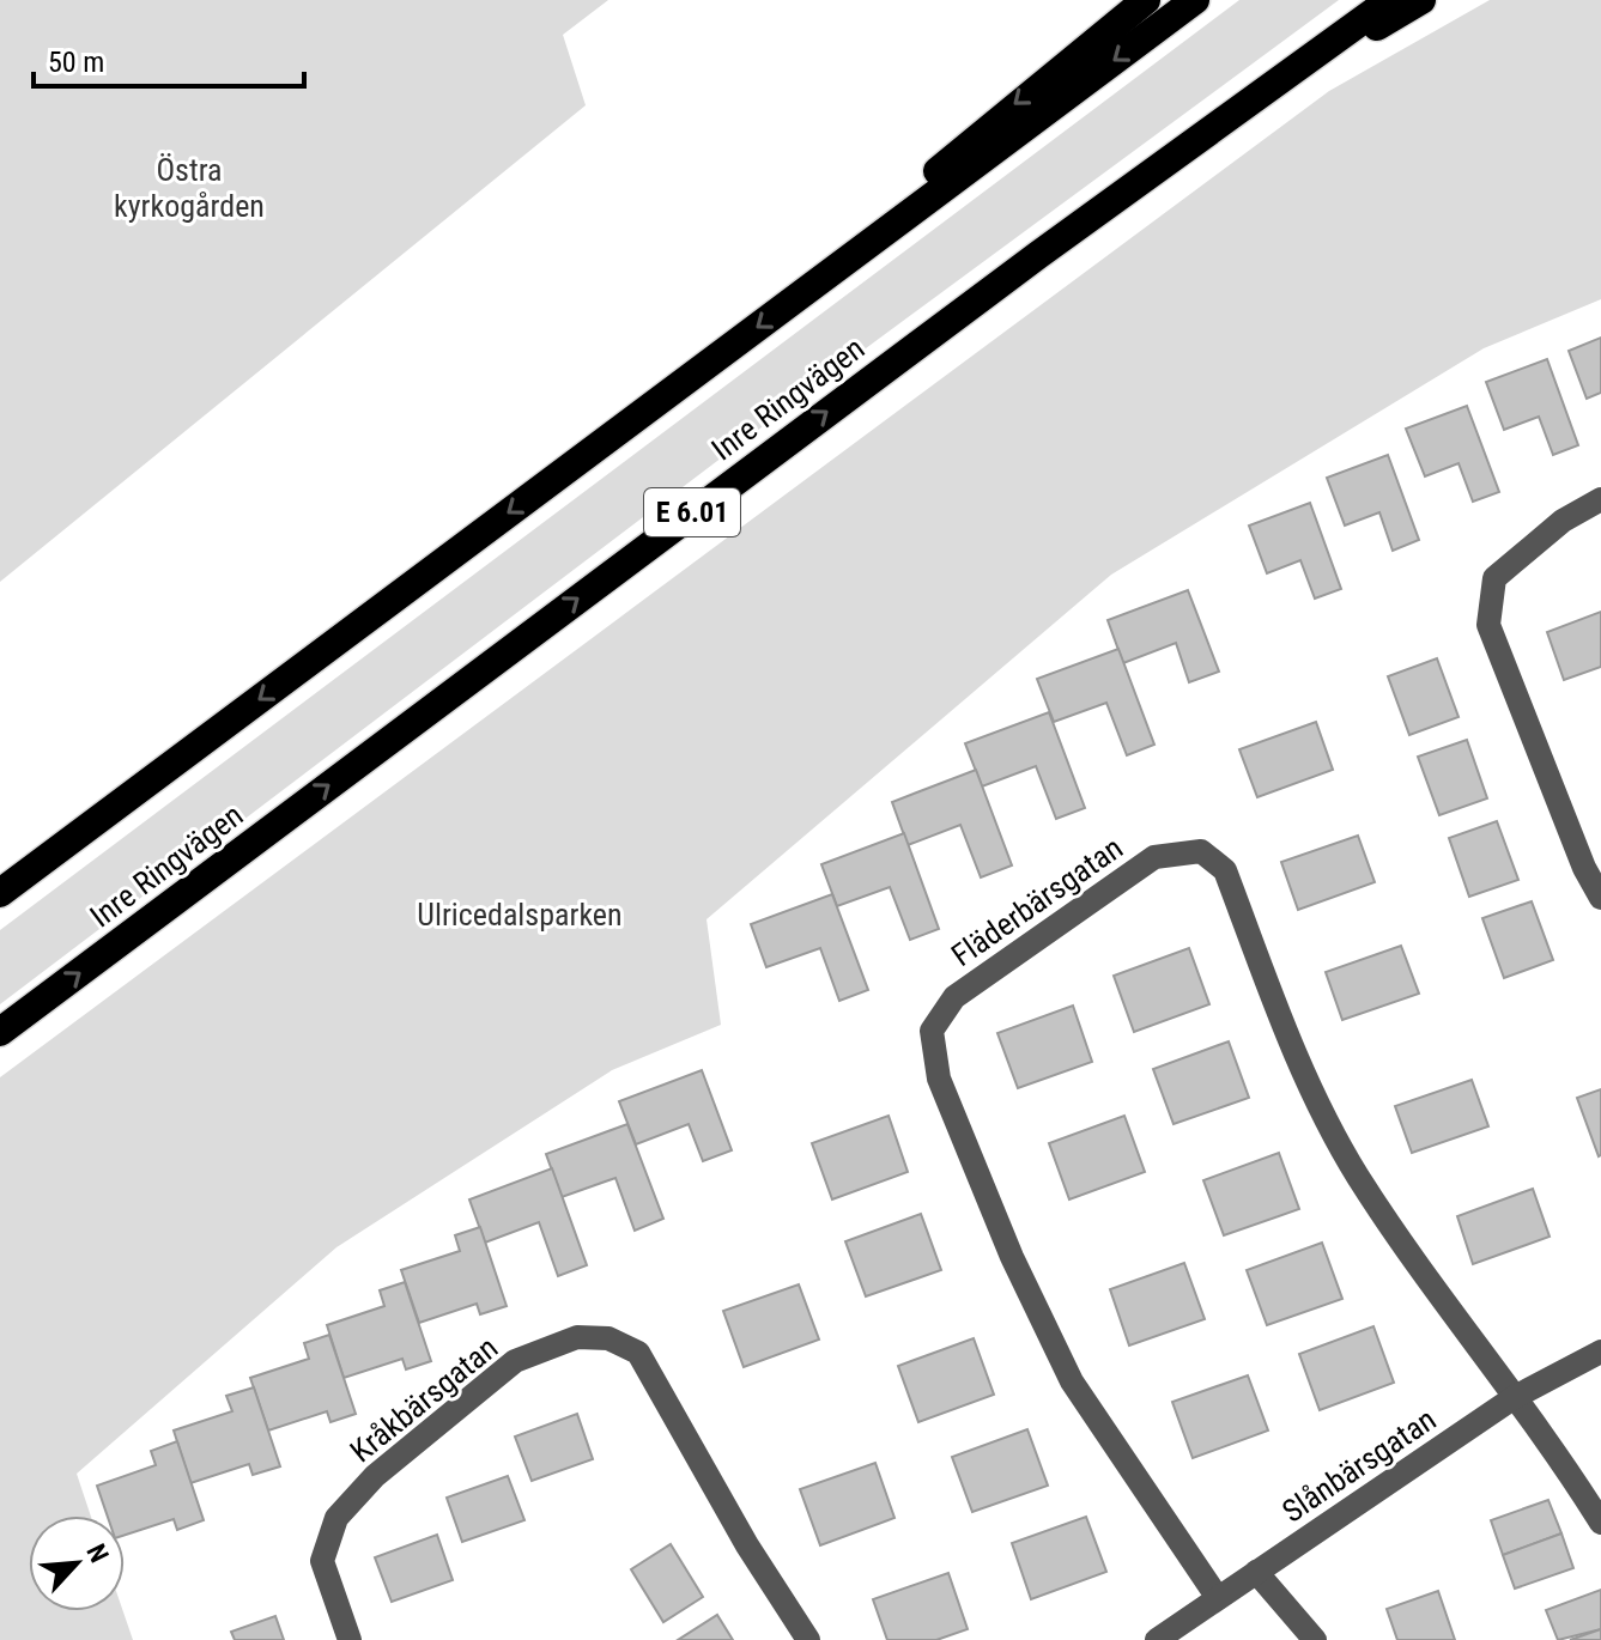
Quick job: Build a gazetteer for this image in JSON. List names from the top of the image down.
{
  "streets": {
    "highway": ["Inre Ringvägen", "E 6.01"],
    "street": ["Fläderbärsgatan", "Kråkbärsgatan", "Slånbärsgatan"]
  },
  "crossings": [
    ["Fläderbärsgatan", "Slånbärsgatan"]
  ],
  "parks": ["Östra kyrkogården", "Ulricedalsparken"],
  "scale_bar": "50 m",
  "north": "top right"
}
